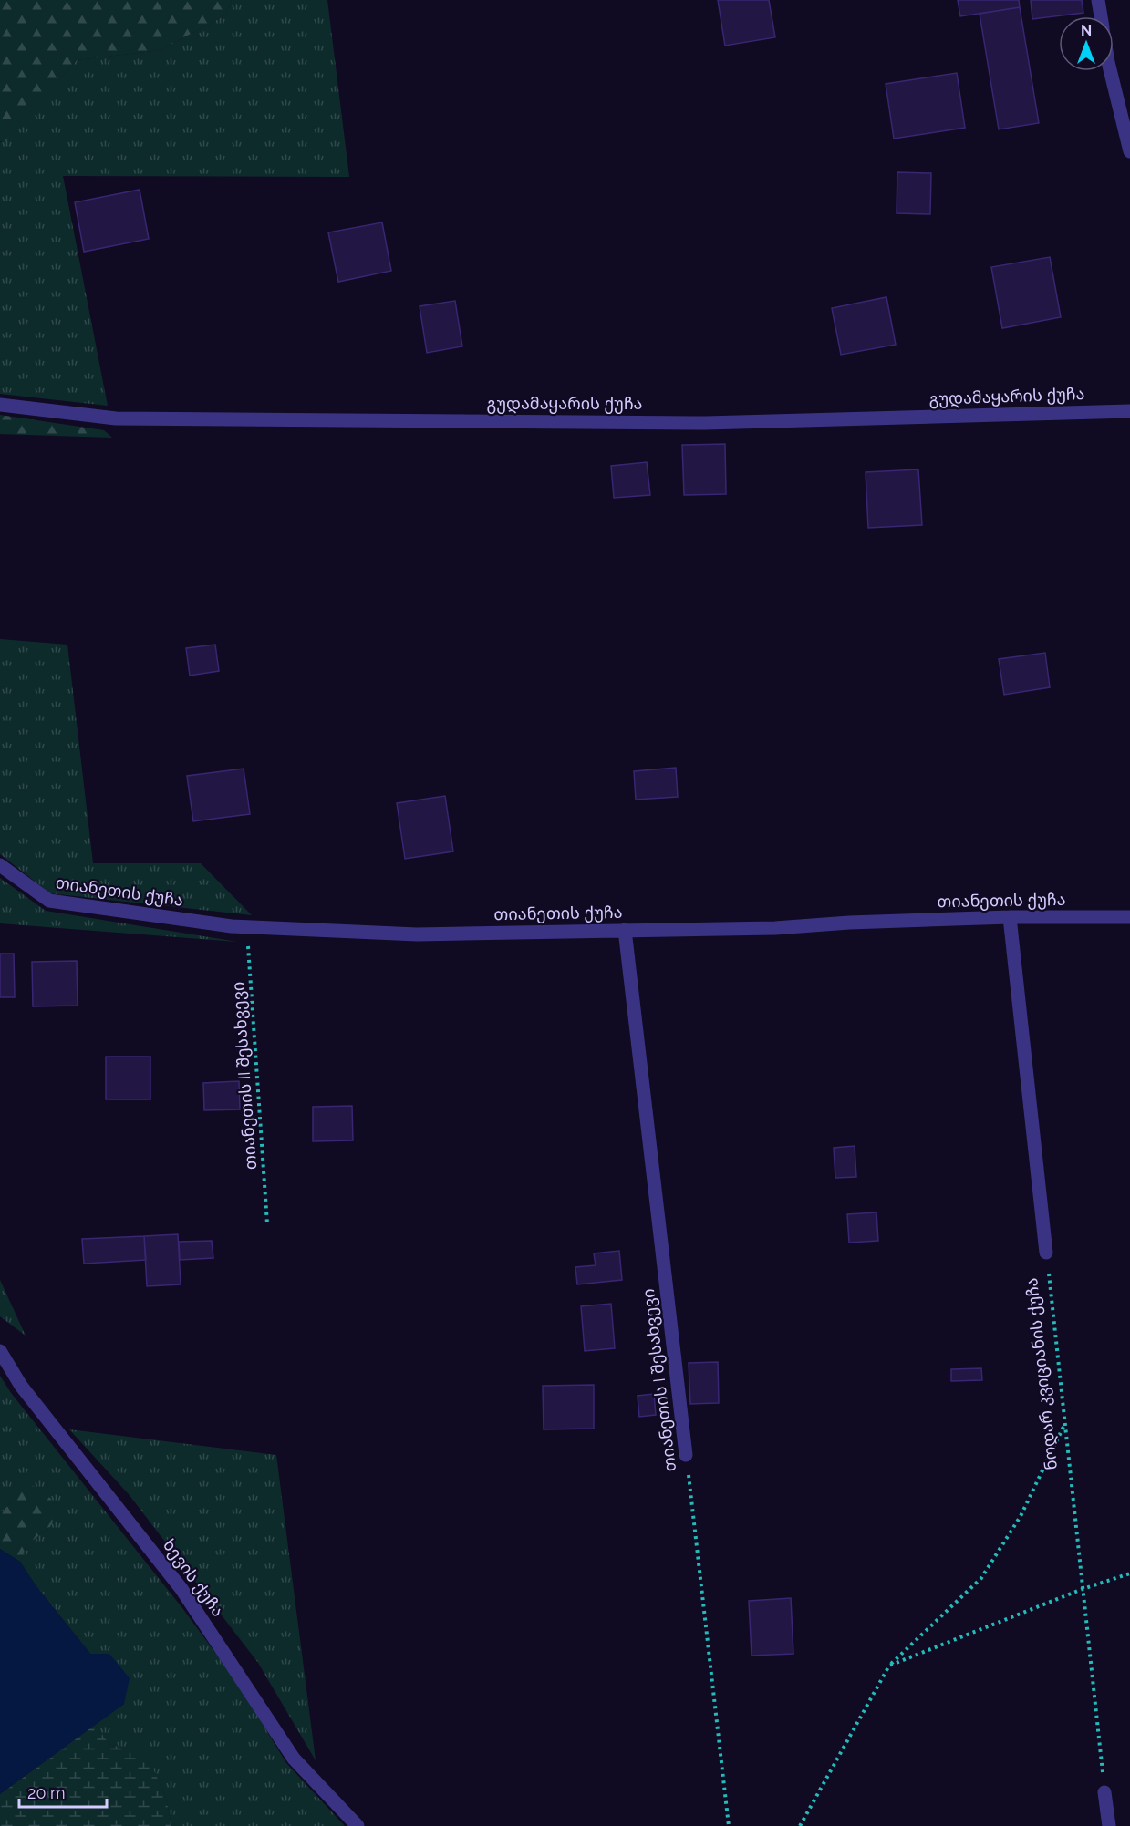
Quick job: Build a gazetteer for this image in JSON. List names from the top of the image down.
{
  "streets": {
    "street": [
      "გუდამაყარის ქუჩა",
      "თიანეთის ქუჩა",
      "ნოდარ კვიციანის ქუჩა",
      "თიანეთის I შესახვევი",
      "ხევის ქუჩა"
    ],
    "path": ["თიანეთის II შესახვევი"]
  },
  "crossings": [
    ["თიანეთის ქუჩა", "თიანეთის II შესახვევი"],
    ["თიანეთის ქუჩა", "ნოდარ კვიციანის ქუჩა"],
    ["თიანეთის ქუჩა", "თიანეთის I შესახვევი"]
  ],
  "scale_bar": "20 m",
  "north": "top"
}
